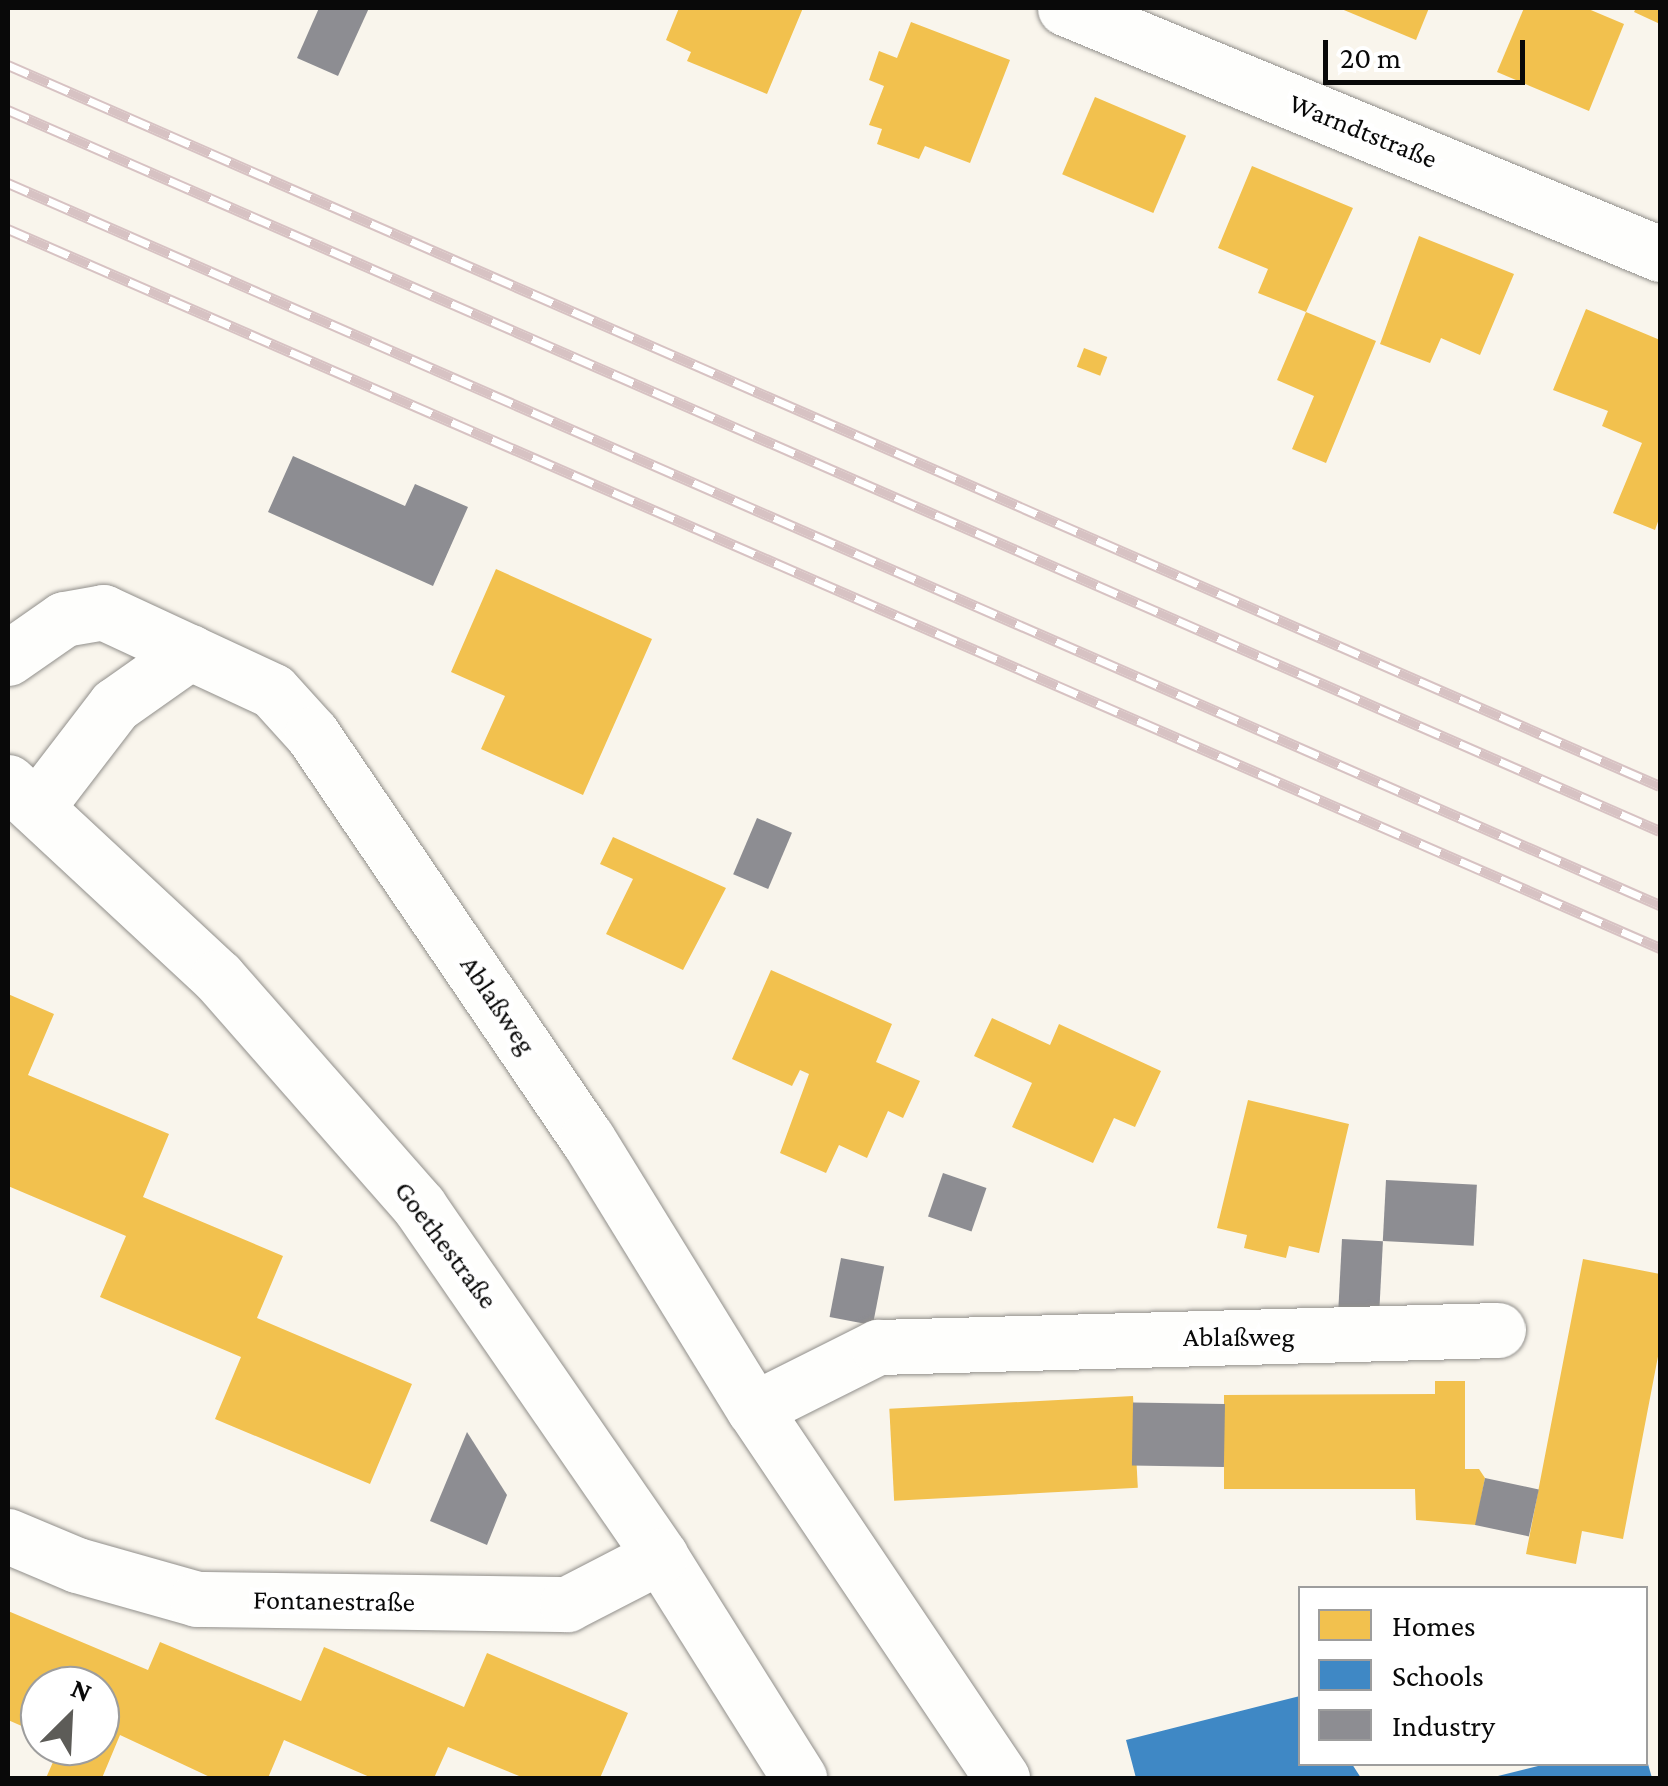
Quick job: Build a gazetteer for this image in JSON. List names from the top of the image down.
{
  "streets": {
    "street": [
      "Warndtstraße",
      "Ablaßweg",
      "Goethestraße",
      "Fontanestraße"
    ]
  },
  "crossings": [
    ["Goethestraße", "Fontanestraße"]
  ],
  "legend": ["Homes", "Schools", "Industry"],
  "scale_bar": "20 m",
  "north": "top right"
}
